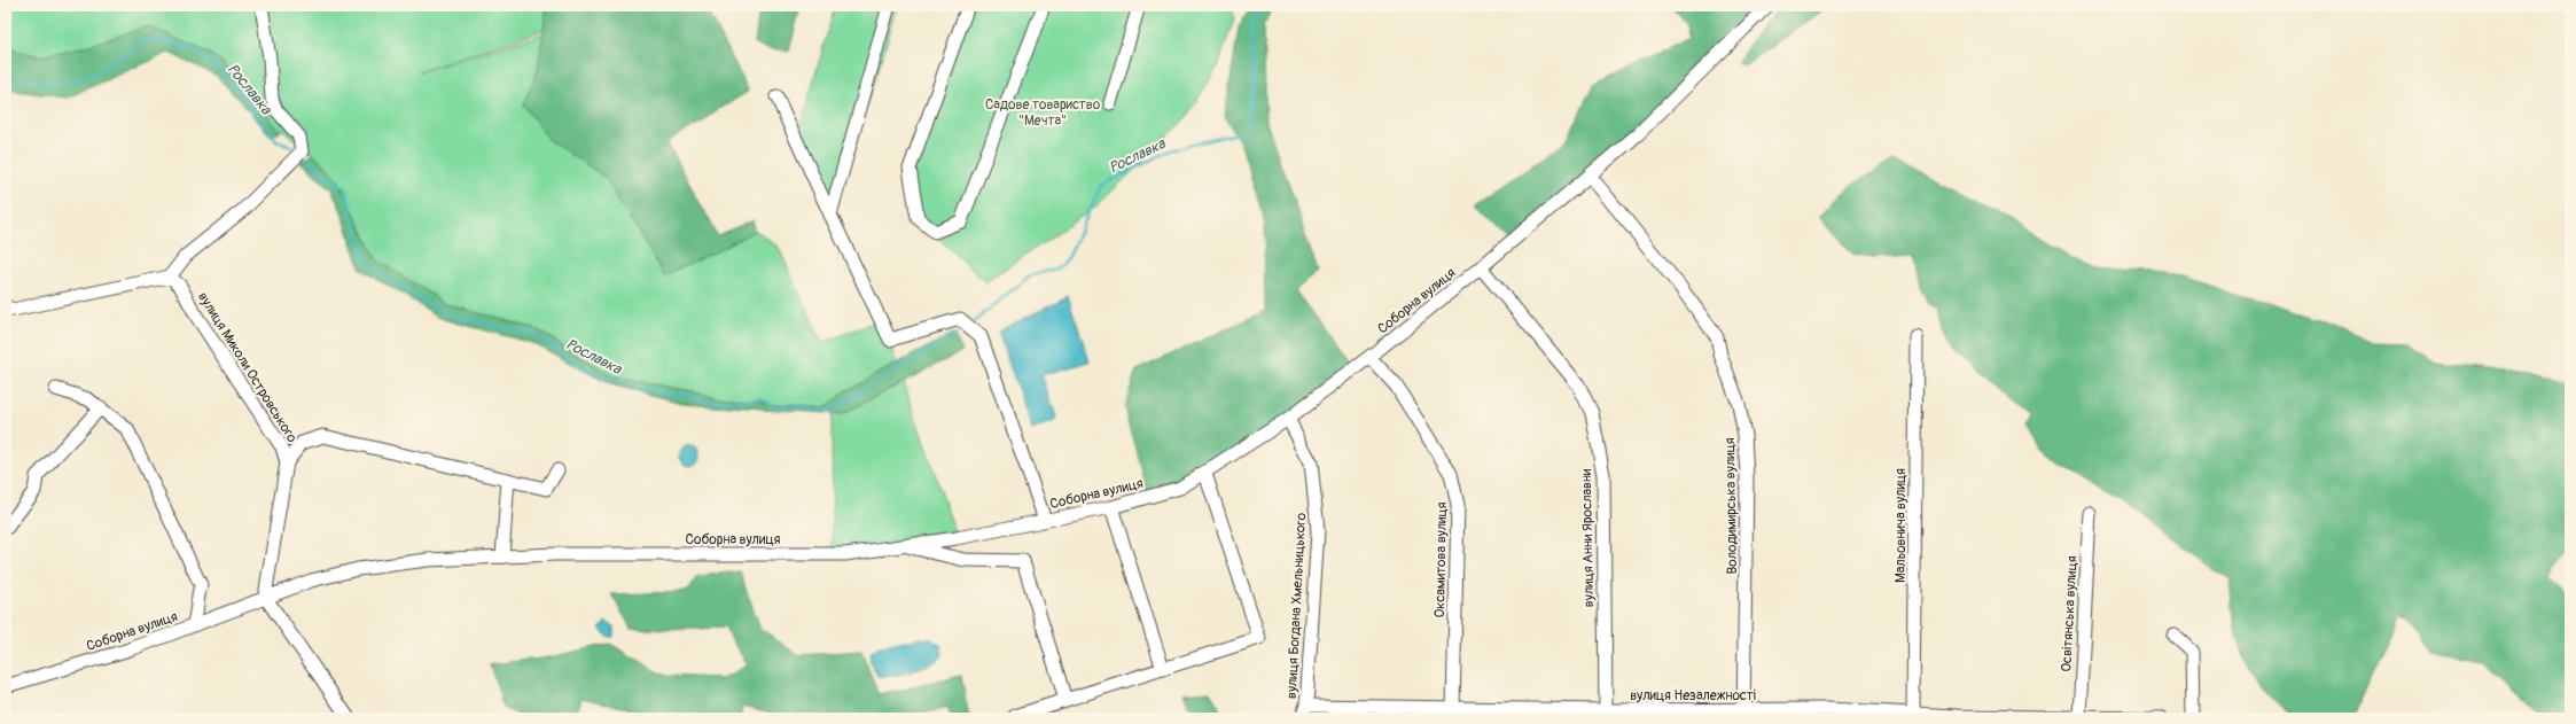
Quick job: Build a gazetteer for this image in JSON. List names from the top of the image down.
{
  "streets": {
    "street": [
      "Соборна вулиця",
      "вулиця Миколи Островського",
      "Володимирська вулиця",
      "Мальовнича вулиця",
      "вулиця Анни Ярославни",
      "Оксамитова вулиця",
      "вулиця Богдана Хмельницького",
      "Освітянська вулиця",
      "вулиця Незалежності"
    ]
  },
  "crossings": [
    ["Соборна вулиця", "Володимирська вулиця"],
    ["Соборна вулиця", "вулиця Анни Ярославни"],
    ["Соборна вулиця", "Оксамитова вулиця"],
    ["Соборна вулиця", "вулиця Богдана Хмельницького"],
    ["Володимирська вулиця", "вулиця Незалежності"],
    ["Мальовнича вулиця", "вулиця Незалежності"],
    ["вулиця Анни Ярославни", "вулиця Незалежності"],
    ["Оксамитова вулиця", "вулиця Незалежності"],
    ["вулиця Богдана Хмельницького", "вулиця Незалежності"],
    ["Освітянська вулиця", "вулиця Незалежності"]
  ],
  "water": ["Рославка"],
  "parks": ["Садове товариство \"Мечта\""]
}
